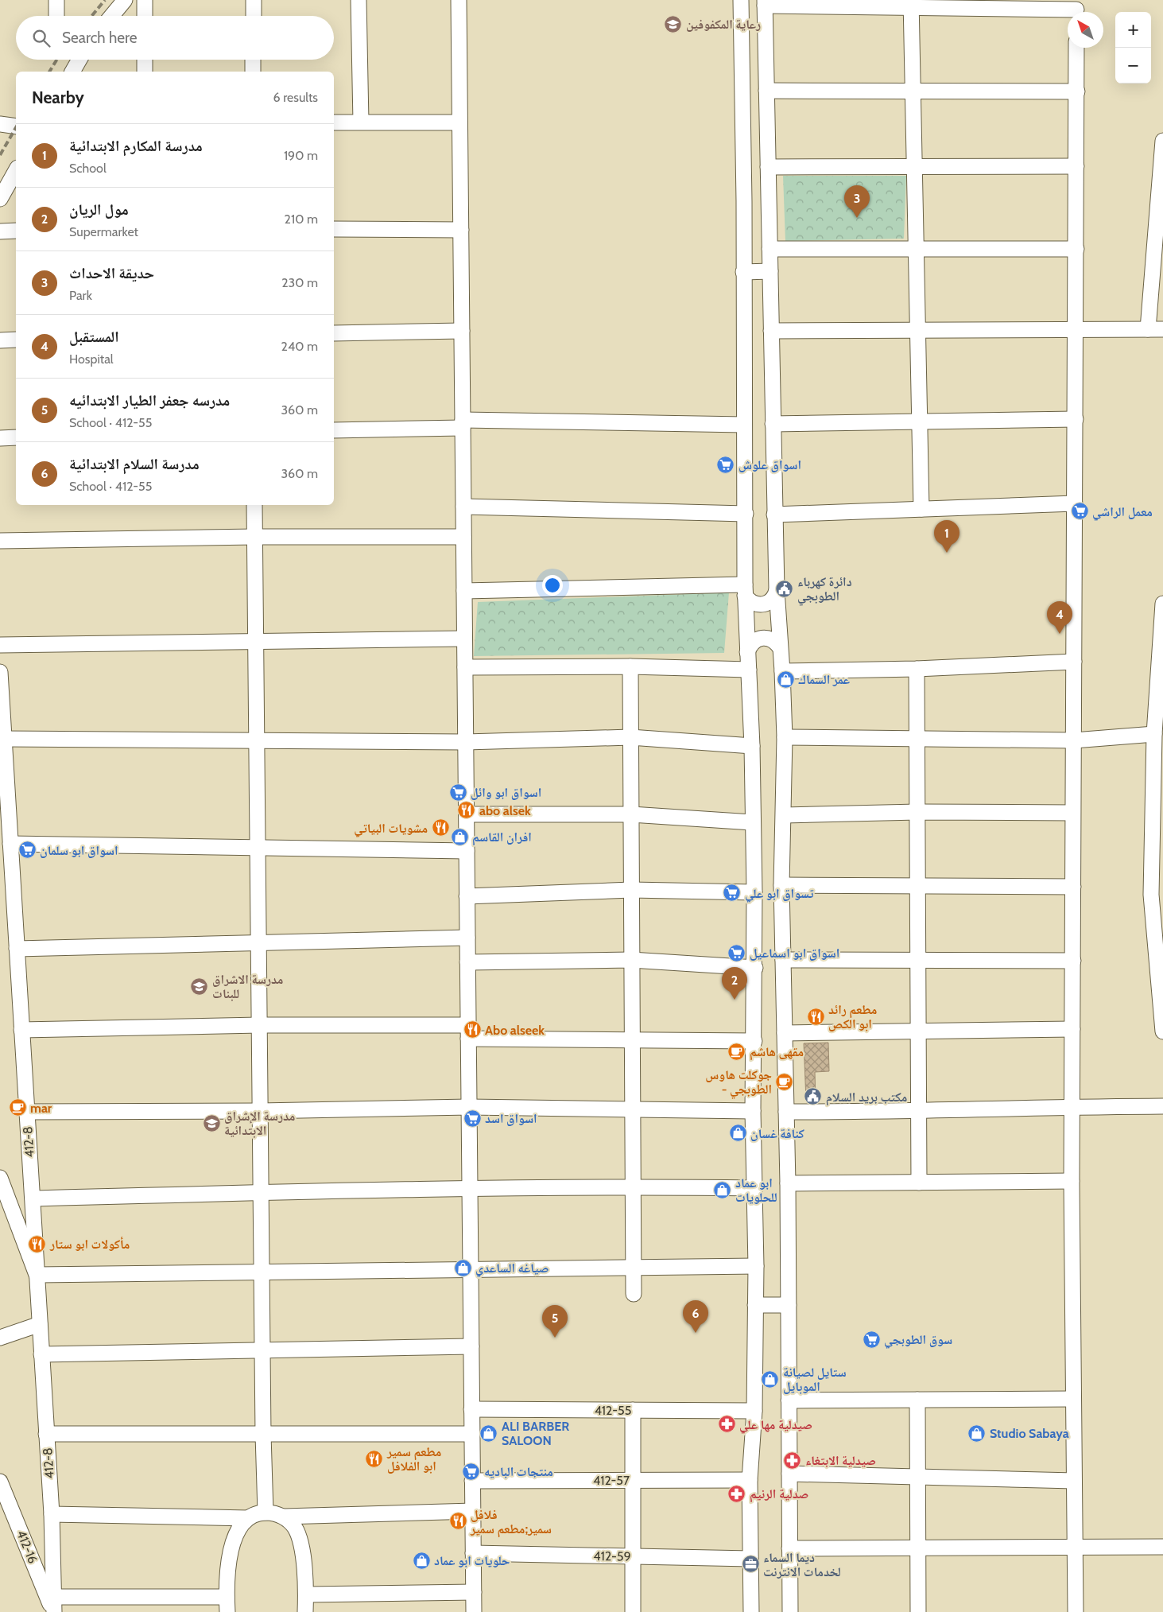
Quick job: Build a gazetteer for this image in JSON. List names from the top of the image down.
{
  "streets": {
    "street": [
      "412-8",
      "412-55",
      "412-57",
      "412-16",
      "412-59"
    ]
  },
  "crossings": [
    ["412-8", "412-16"]
  ],
  "places": {
    "school or university": ["رعاية المكفوفين", "مدرسة الاشراق للبنات", "مدرسة الإشراق الابتدائية"],
    "supermarket": [
      "اسواق علوش",
      "معمل الراشي",
      "اسواق ابو وائل",
      "اسواق ابو سلمان",
      "تسواق ابو علي",
      "اسواق ابو اسماعيل",
      "اسواق اسد",
      "سوق الطوبجي",
      "منتجات الباديه"
    ],
    "public building": ["دائرة كهرباء الطوبجي", "مكتب بريد السلام"],
    "shop": [
      "عمر السماك",
      "افران القاسم",
      "كنافة غسان",
      "ابو عماد للحلويات",
      "صياغه الساعدي",
      "ستايل لصيانة الموبايل",
      "ALI BARBER SALOON",
      "Studio Sabaya",
      "حلويات ابو عماد"
    ],
    "restaurant": [
      "abo alsek",
      "مشويات البياتي",
      "مطعم رائد ابو الكص",
      "Abo alseek",
      "مأكولات ابو ستار",
      "مطعم سمير ابو الفلافل",
      "فلافل سمير;مطعم سمير"
    ],
    "cafe": ["مقهى هاشم", "جوكلت هاوس - الطوبجي", "mar"],
    "pharmacy": ["صيدلية مها علي", "صيدلية الابتغاء", "صدلية الرنيم"],
    "office": ["ديما السماء لخدمات الانترنت"]
  },
  "north": "top left",
  "page": {
    "map_buttons": ["+", "−"],
    "search": "Search here",
    "heading": ["Nearby", "6 results"],
    "list": [
      {
        "mark": "1",
        "name": "مدرسة المكارم الابتدائية",
        "note": "School",
        "value": "190 m"
      },
      {
        "mark": "2",
        "name": "مول الريان",
        "note": "Supermarket",
        "value": "210 m"
      },
      {
        "mark": "3",
        "name": "حديقة الاحداث",
        "note": "Park",
        "value": "230 m"
      },
      {
        "mark": "4",
        "name": "المستقبل",
        "note": "Hospital",
        "value": "240 m"
      },
      {
        "mark": "5",
        "name": "مدرسه جعفر الطيار الابتدائيه",
        "note": "School · 412-55",
        "value": "360 m"
      },
      {
        "mark": "6",
        "name": "مدرسة السلام الابتدائية",
        "note": "School · 412-55",
        "value": "360 m"
      }
    ],
    "pins": [
      "3",
      "1",
      "4",
      "2",
      "6",
      "5"
    ]
  }
}
